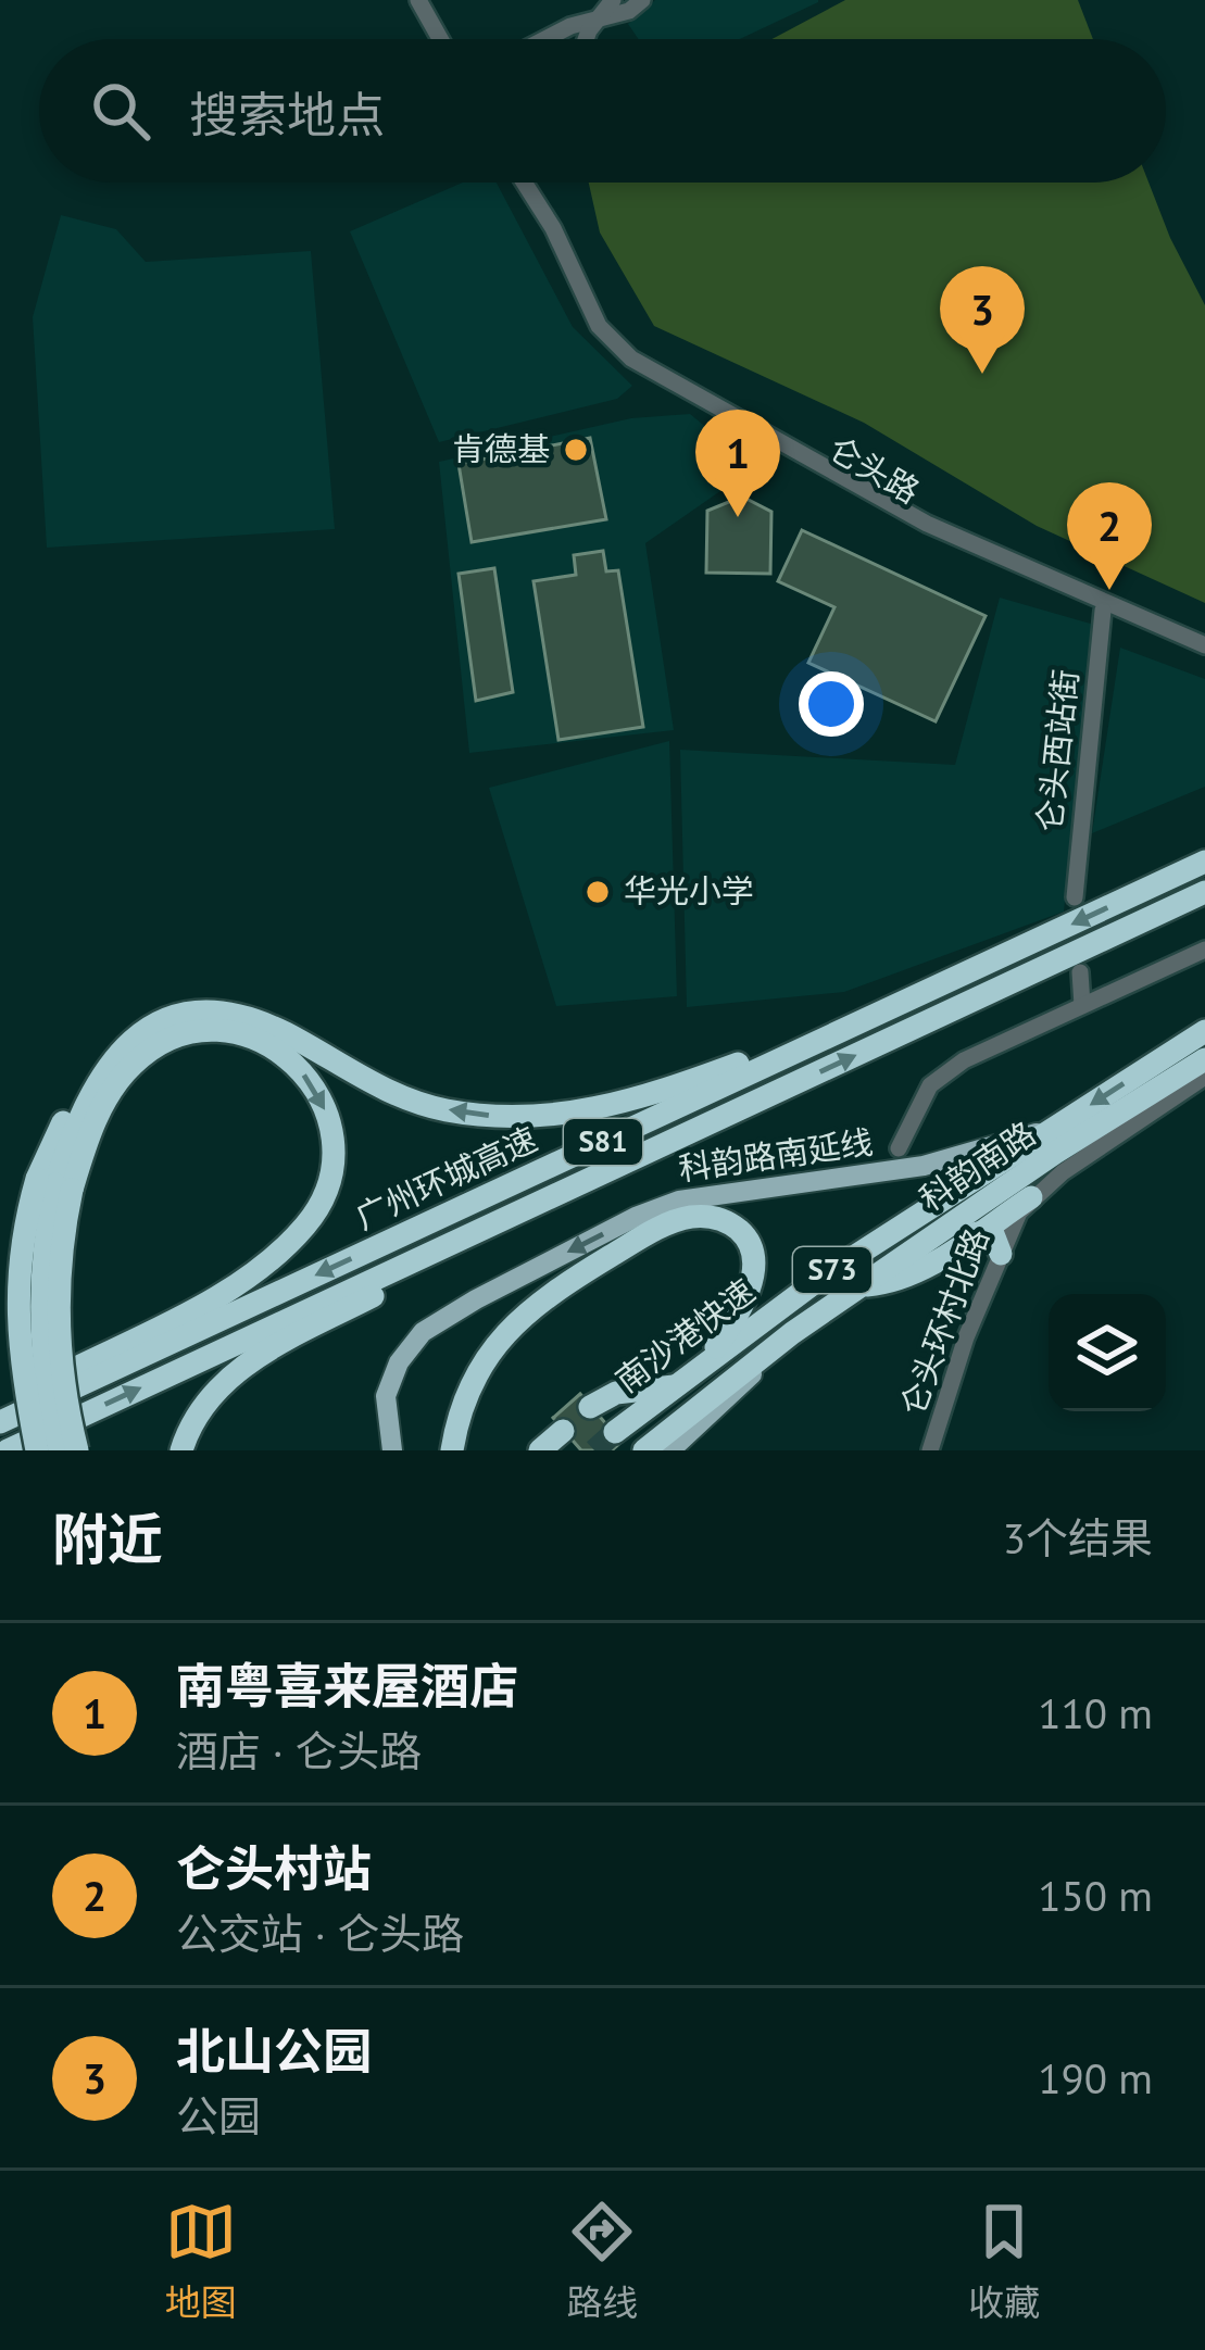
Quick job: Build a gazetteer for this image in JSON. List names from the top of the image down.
{
  "streets": {
    "highway": [
      "S81",
      "科韵南路",
      "广州环城高速",
      "S73",
      "南沙港快速"
    ],
    "main road": ["科韵路南延线"],
    "street": ["仑头路", "仑头西站街", "仑头环村北路"]
  },
  "crossings": [
    ["仑头路", "仑头西站街"],
    ["科韵路南延线", "科韵南路"],
    ["科韵路南延线", "南沙港快速"],
    ["科韵南路", "南沙港快速"]
  ],
  "one_way": ["科韵路南延线"],
  "places": ["肯德基", "华光小学"],
  "page": {
    "search": "搜索地点",
    "pins": ["3", "1", "2"],
    "heading": ["附近", "3个结果"],
    "list": [
      {
        "mark": "1",
        "name": "南粤喜来屋酒店",
        "note": "酒店 · 仑头路",
        "value": "110 m"
      },
      {
        "mark": "2",
        "name": "仑头村站",
        "note": "公交站 · 仑头路",
        "value": "150 m"
      },
      {
        "mark": "3",
        "name": "北山公园",
        "note": "公园",
        "value": "190 m"
      }
    ],
    "nav": ["地图", "路线", "收藏"]
  }
}
